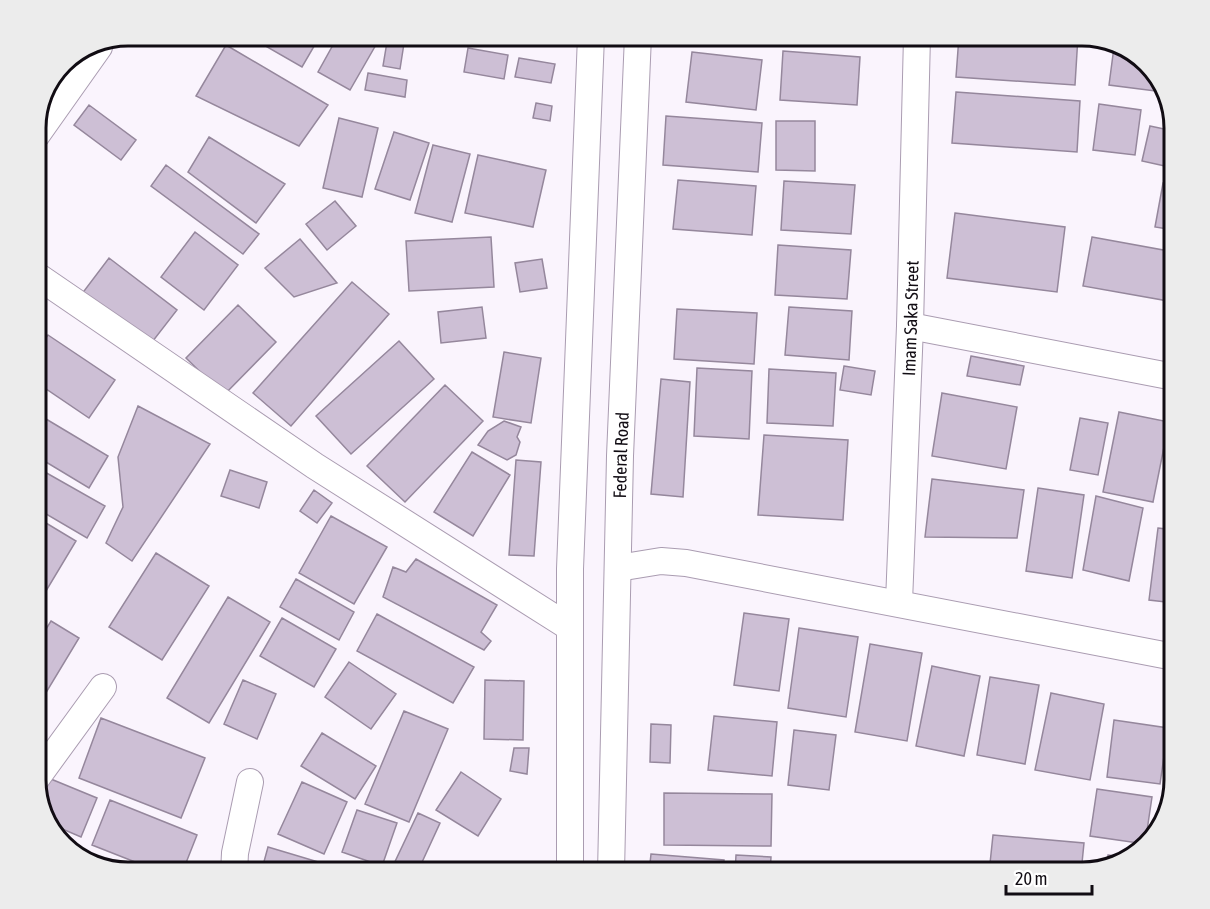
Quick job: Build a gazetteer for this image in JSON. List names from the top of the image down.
{
  "streets": {
    "street": ["Imam Saka Street", "Federal Road"]
  },
  "scale_bar": "20 m"
}
